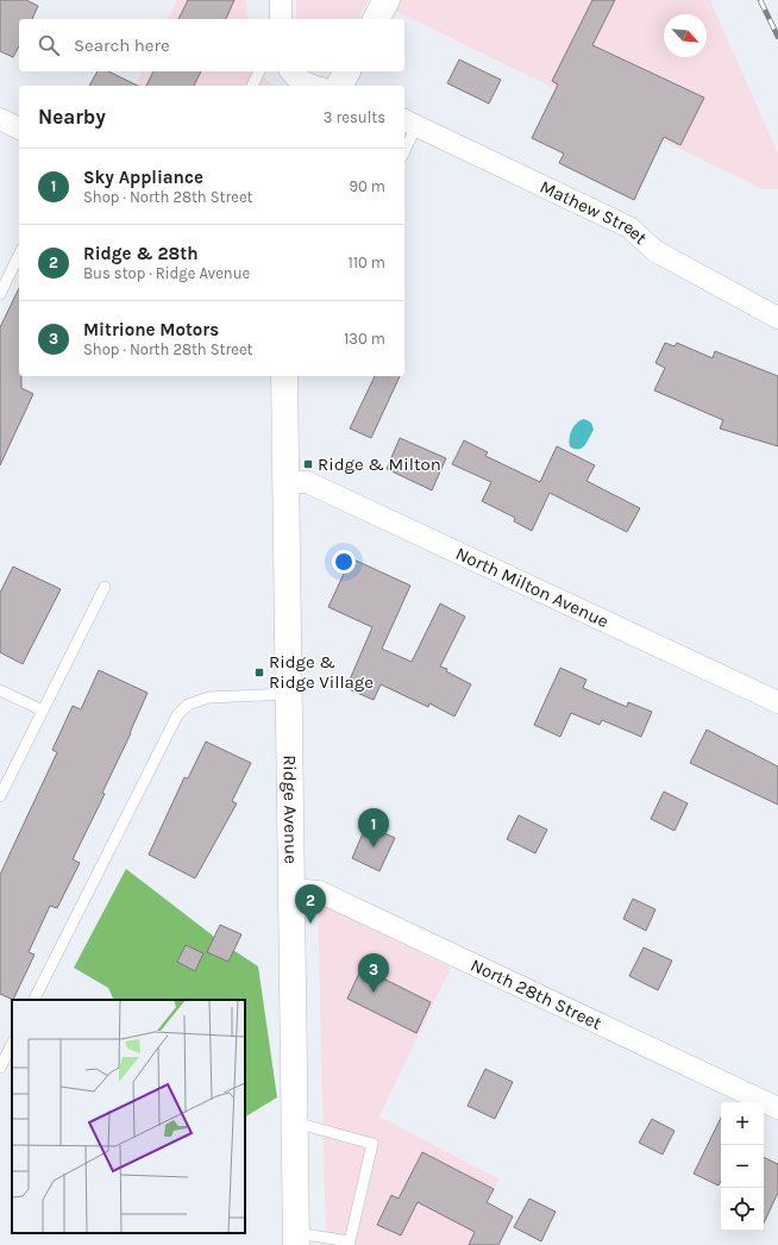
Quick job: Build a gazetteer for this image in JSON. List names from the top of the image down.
{
  "streets": {
    "street": [
      "Mathew Street",
      "North Milton Avenue",
      "Ridge Avenue",
      "North 28th Street"
    ]
  },
  "crossings": [
    ["North Milton Avenue", "Ridge Avenue"],
    ["Ridge Avenue", "North 28th Street"]
  ],
  "places": {
    "transit": ["Ridge & Milton", "Ridge & Ridge Village"]
  },
  "north": "bottom right",
  "page": {
    "search": "Search here",
    "heading": ["Nearby", "3 results"],
    "list": [
      {
        "mark": "1",
        "name": "Sky Appliance",
        "note": "Shop · North 28th Street",
        "value": "90 m"
      },
      {
        "mark": "2",
        "name": "Ridge & 28th",
        "note": "Bus stop · Ridge Avenue",
        "value": "110 m"
      },
      {
        "mark": "3",
        "name": "Mitrione Motors",
        "note": "Shop · North 28th Street",
        "value": "130 m"
      }
    ],
    "pins": ["1", "2", "3"],
    "map_buttons": ["+", "−"]
  }
}
